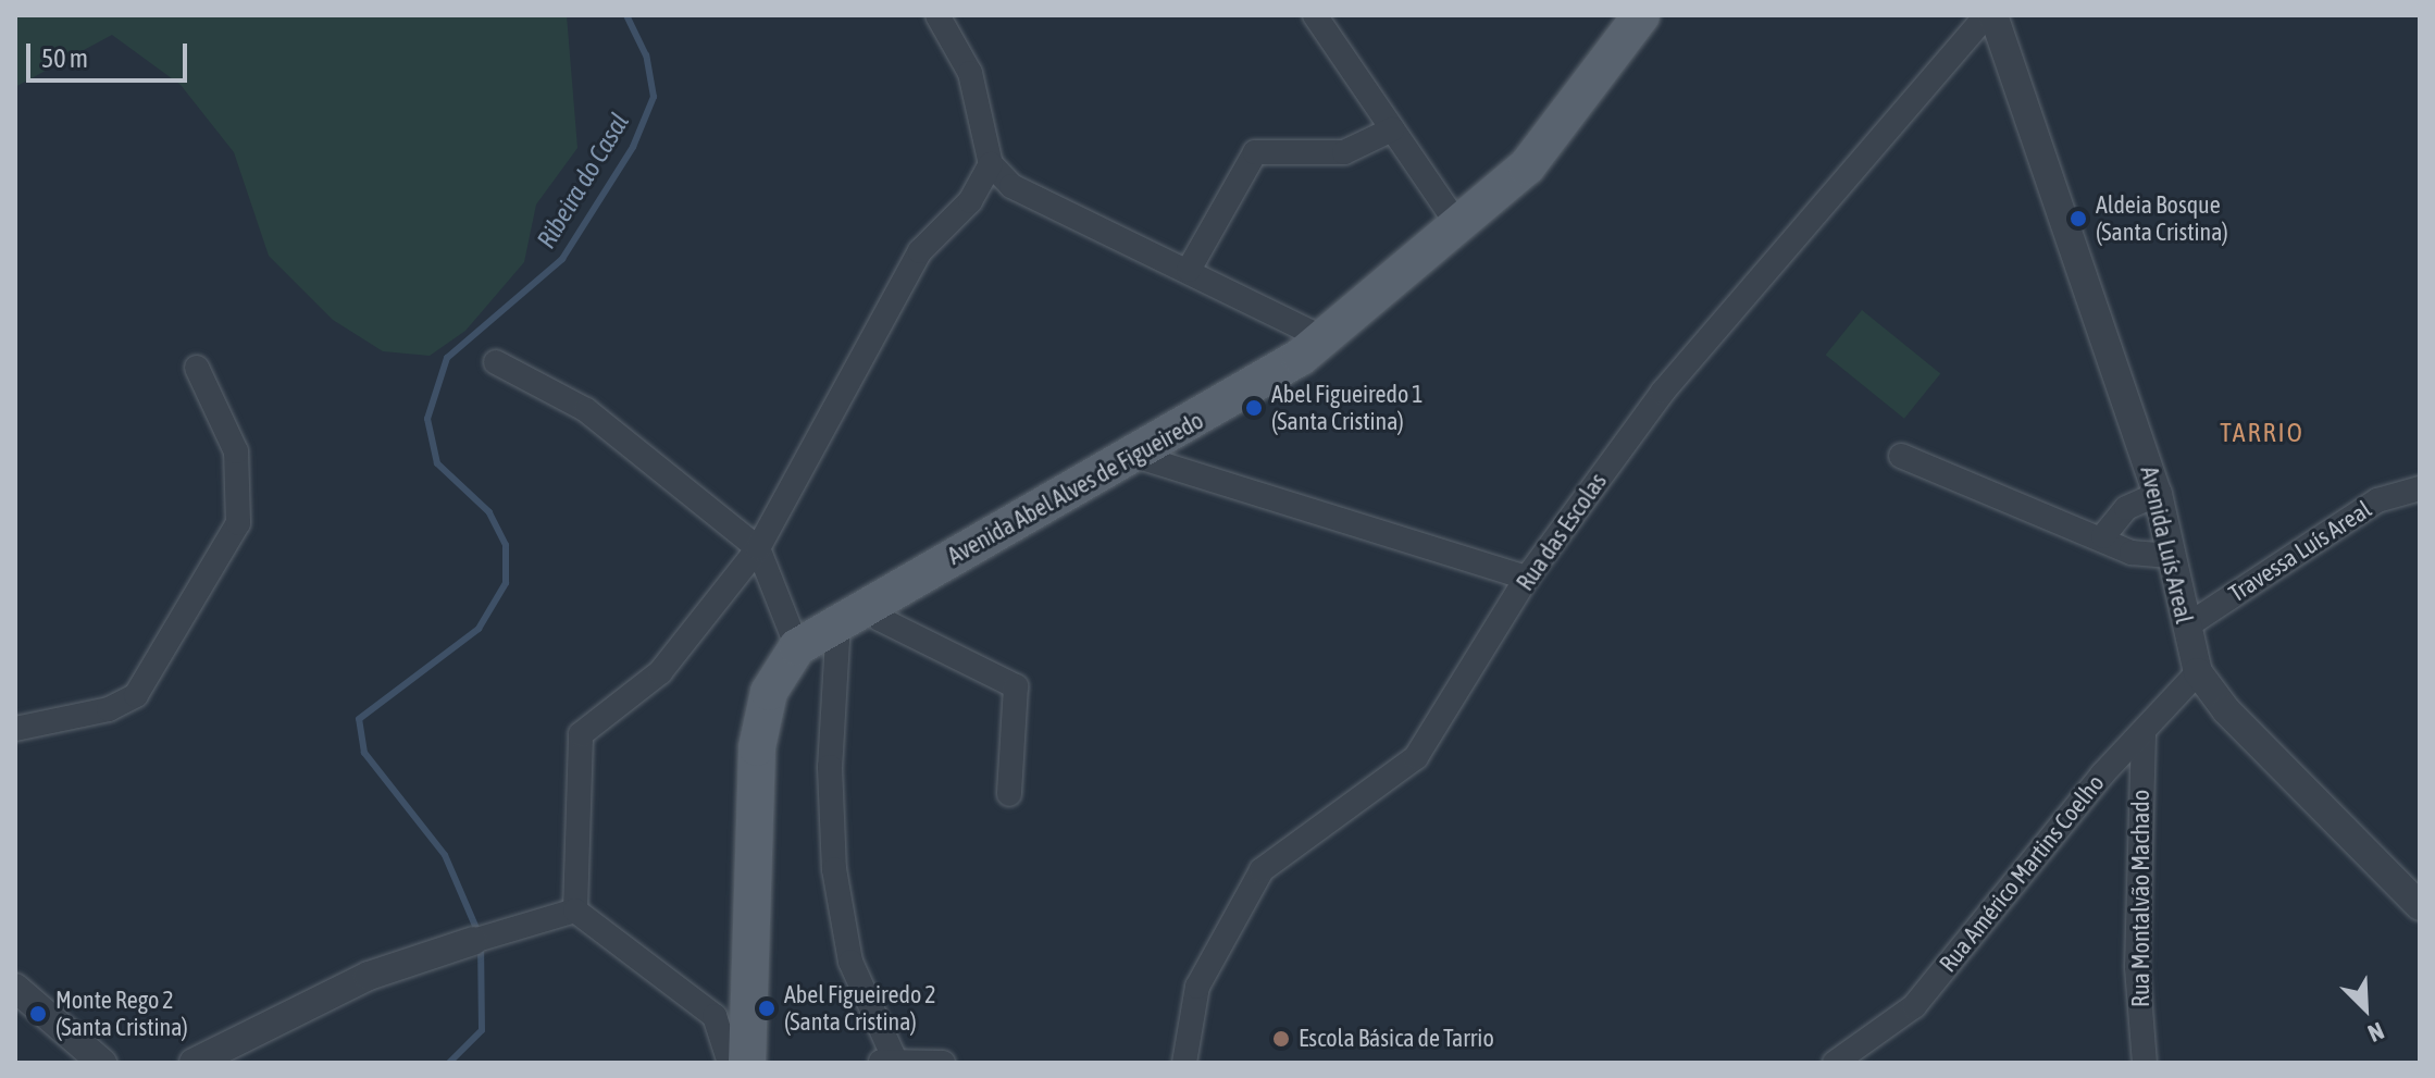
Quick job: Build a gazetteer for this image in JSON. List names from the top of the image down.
{
  "streets": {
    "main road": ["Avenida Abel Alves de Figueiredo"],
    "street": [
      "Rua das Escolas",
      "Avenida Luís Areal",
      "Travessa Luís Areal",
      "Rua Américo Martins Coelho",
      "Rua Montalvão Machado"
    ]
  },
  "crossings": [
    ["Avenida Luís Areal", "Travessa Luís Areal"],
    ["Avenida Luís Areal", "Rua Américo Martins Coelho"],
    ["Rua Américo Martins Coelho", "Rua Montalvão Machado"]
  ],
  "districts": ["TARRIO"],
  "water": ["Ribeira do Casal"],
  "places": [
    "Aldeia Bosque (Santa Cristina)",
    "Abel Figueiredo 1 (Santa Cristina)",
    "Abel Figueiredo 2 (Santa Cristina)",
    "Monte Rego 2 (Santa Cristina)",
    "Escola Básica de Tarrio"
  ],
  "scale_bar": "50 m",
  "north": "bottom right"
}
